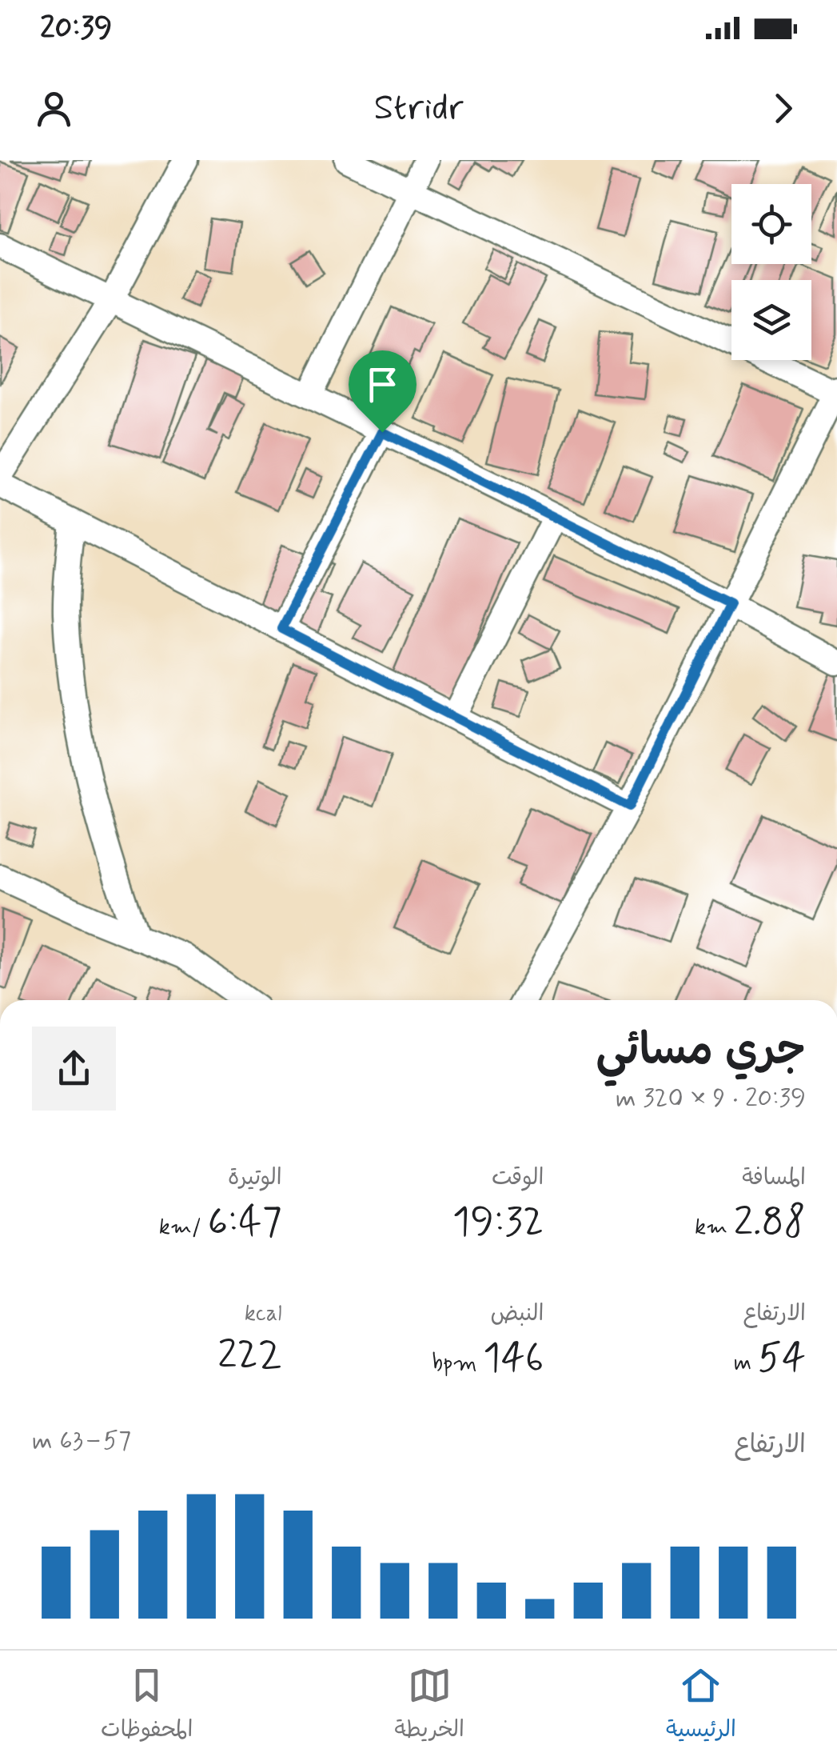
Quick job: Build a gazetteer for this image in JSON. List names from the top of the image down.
{
  "page": {
    "status": "20:39",
    "header": "Stridr",
    "heading": ["جري مسائي", "20:39 · 9 × 320 m"],
    "stats": [
      ["المسافة", "2.88 km"],
      ["الوقت", "19:32"],
      ["الوتيرة", "6:47 /km"],
      ["الارتفاع", "54 m"],
      ["النبض", "146 bpm"],
      ["kcal", "222"]
    ],
    "chart": ["الارتفاع", "57–63 m"],
    "tabs": ["الرئيسية", "الخريطة", "المحفوظات"]
  }
}
